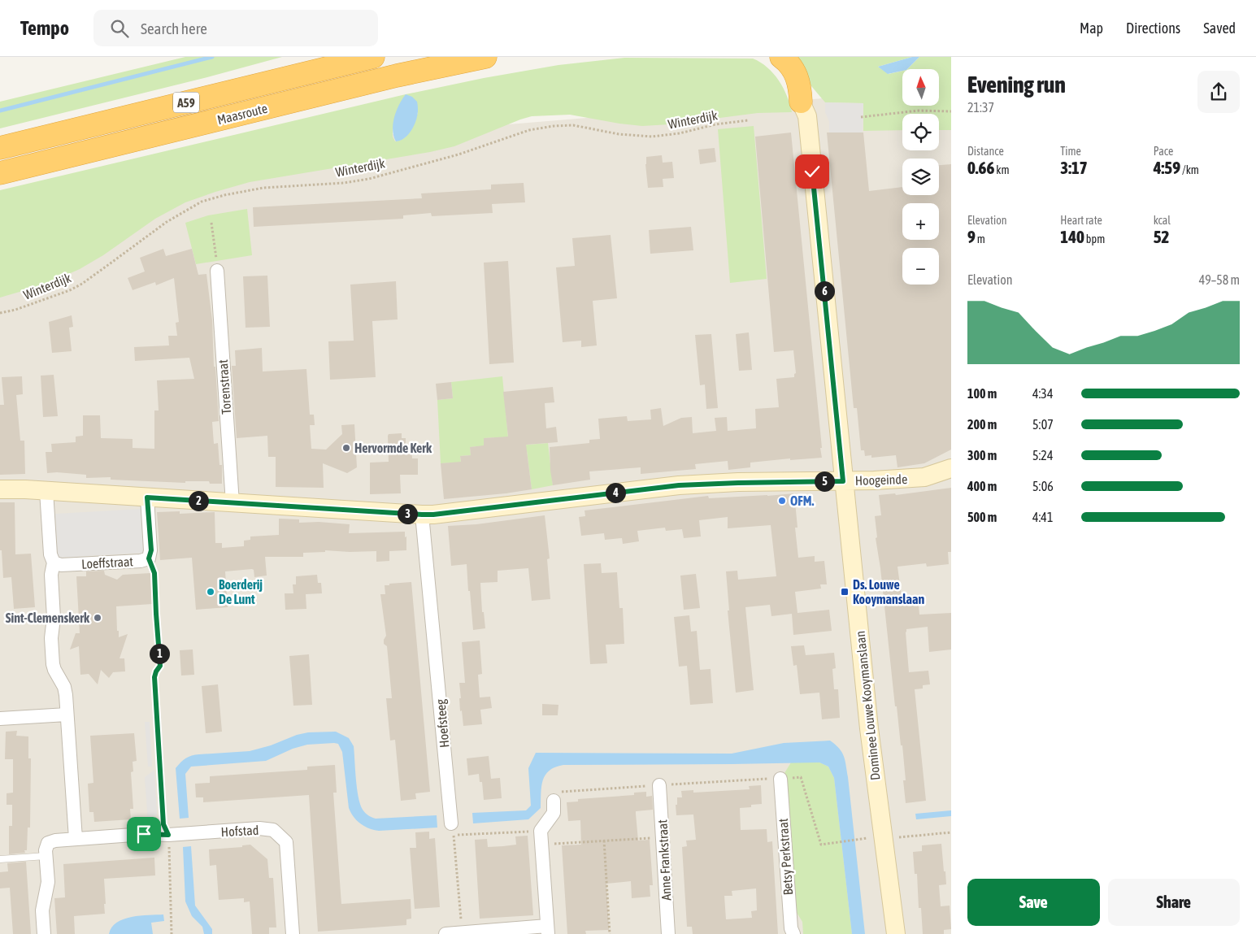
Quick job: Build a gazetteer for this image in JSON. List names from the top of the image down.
{
  "streets": {
    "highway": ["A59", "Maasroute"],
    "main road": ["Hoogeinde", "Dominee Louwe Kooymanslaan"],
    "street": [
      "Torenstraat",
      "Loeffstraat",
      "Hoefsteeg",
      "Hofstad",
      "Betsy Perkstraat",
      "Anne Frankstraat"
    ],
    "path": ["Winterdijk"]
  },
  "crossings": [
    ["Hoogeinde", "Dominee Louwe Kooymanslaan"],
    ["Hoogeinde", "Hoefsteeg"]
  ],
  "places": {
    "other": [
      "Hervormde Kerk",
      "OFM.",
      "Boerderij De Lunt",
      "Sint-Clemenskerk"
    ],
    "transit": ["Ds. Louwe Kooymanslaan"]
  },
  "north": "top",
  "page": {
    "header": "Tempo",
    "search": "Search here",
    "nav": ["Map", "Directions", "Saved"],
    "heading": ["Evening run", "21:37"],
    "map_buttons": ["+", "−"],
    "stats": [
      ["Distance", "0.66 km"],
      ["Time", "3:17"],
      ["Pace", "4:59 /km"],
      ["Elevation", "9 m"],
      ["Heart rate", "140 bpm"],
      ["kcal", "52"]
    ],
    "chart": ["Elevation", "49–58 m"],
    "pins": [
      "6",
      "5",
      "4",
      "2",
      "3",
      "1"
    ],
    "list": [
      {
        "name": "100 m",
        "note": "4:34"
      },
      {
        "name": "200 m",
        "note": "5:07"
      },
      {
        "name": "300 m",
        "note": "5:24"
      },
      {
        "name": "400 m",
        "note": "5:06"
      },
      {
        "name": "500 m",
        "note": "4:41"
      }
    ],
    "buttons": ["Save", "Share"]
  }
}
